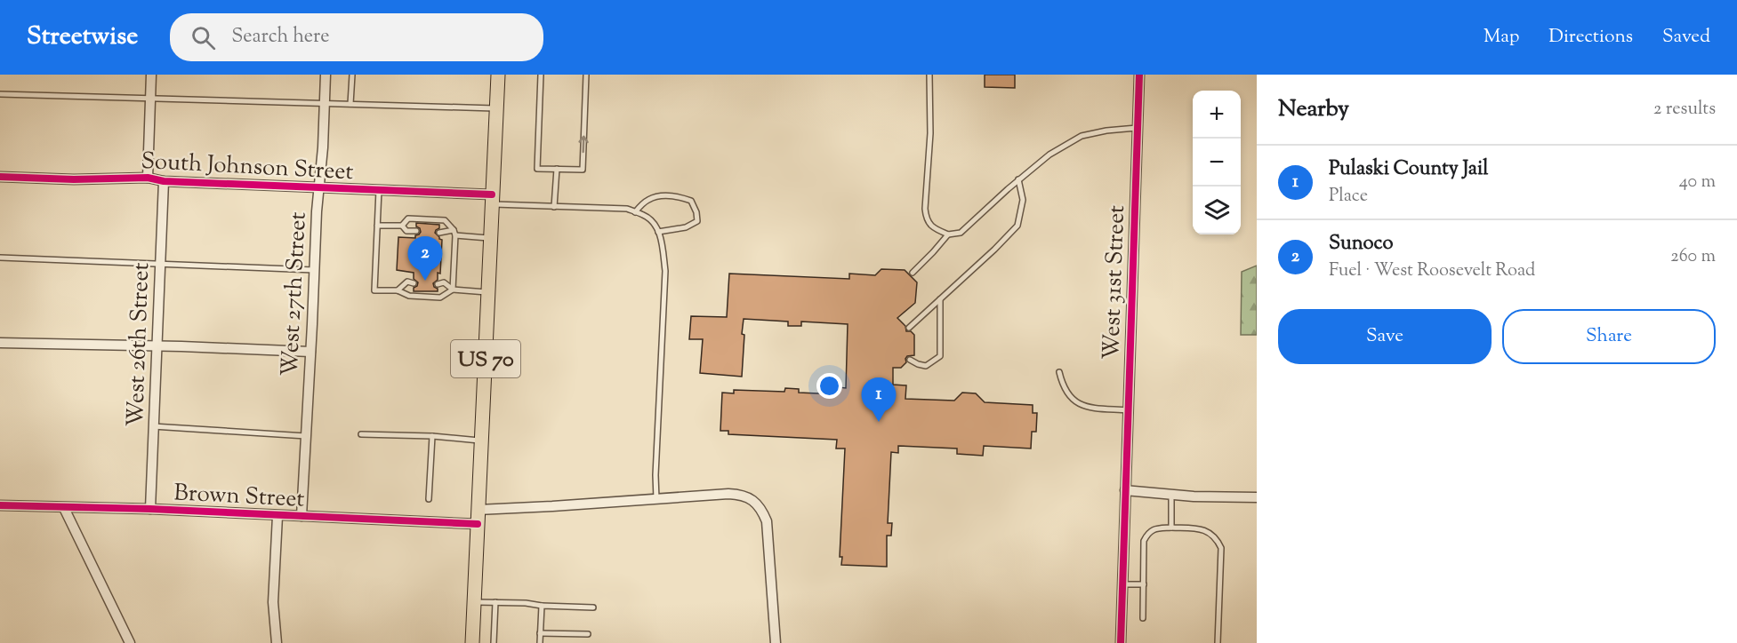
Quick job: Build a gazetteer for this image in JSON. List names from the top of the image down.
{
  "streets": {
    "main road": ["US 70"],
    "street": [
      "South Johnson Street",
      "West 31st Street",
      "West 27th Street",
      "West 26th Street",
      "Brown Street"
    ]
  },
  "crossings": [
    ["South Johnson Street", "West 27th Street"],
    ["South Johnson Street", "West 26th Street"],
    ["South Johnson Street", "US 70"],
    ["West 27th Street", "Brown Street"],
    ["West 26th Street", "Brown Street"],
    ["US 70", "Brown Street"]
  ],
  "page": {
    "header": "Streetwise",
    "search": "Search here",
    "nav": ["Map", "Directions", "Saved"],
    "heading": ["Nearby", "2 results"],
    "map_buttons": ["+", "−"],
    "list": [
      {
        "mark": "1",
        "name": "Pulaski County Jail",
        "note": "Place",
        "value": "40 m"
      },
      {
        "mark": "2",
        "name": "Sunoco",
        "note": "Fuel · West Roosevelt Road",
        "value": "260 m"
      }
    ],
    "pins": ["2", "1"],
    "buttons": ["Save", "Share"]
  }
}
